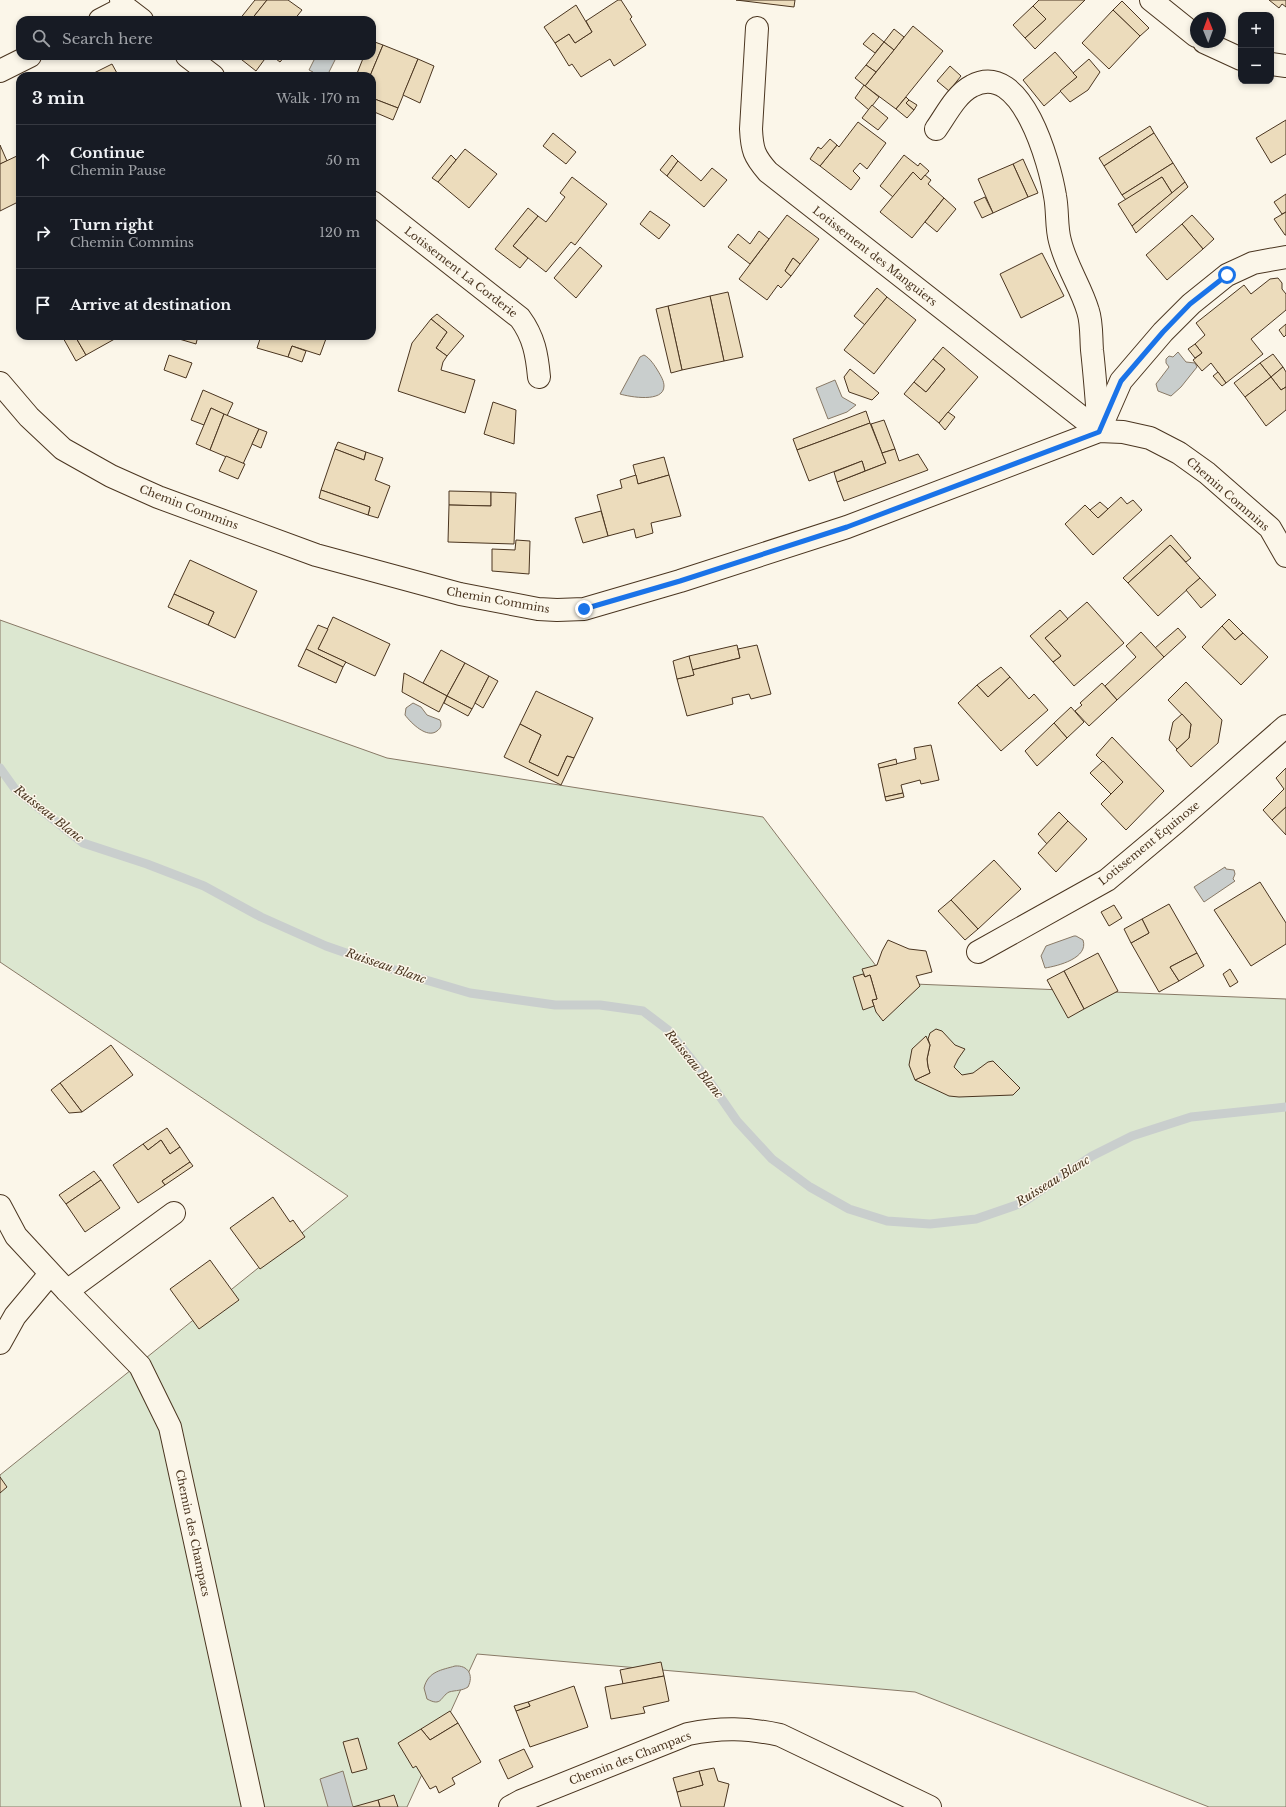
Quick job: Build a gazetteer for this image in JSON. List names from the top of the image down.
{
  "streets": {
    "street": [
      "Lotissement des Manguiers",
      "Lotissement La Corderie",
      "Chemin Commins",
      "Lotissement Équinoxe",
      "Chemin des Champacs"
    ]
  },
  "crossings": [
    ["Lotissement des Manguiers", "Chemin Commins"]
  ],
  "water": ["Ruisseau Blanc"],
  "north": "top",
  "page": {
    "map_buttons": ["+", "−"],
    "search": "Search here",
    "heading": ["3 min", "Walk · 170 m"],
    "list": [
      ["Continue", "Chemin Pause", "50 m"],
      ["Turn right", "Chemin Commins", "120 m"],
      "Arrive at destination"
    ]
  }
}
